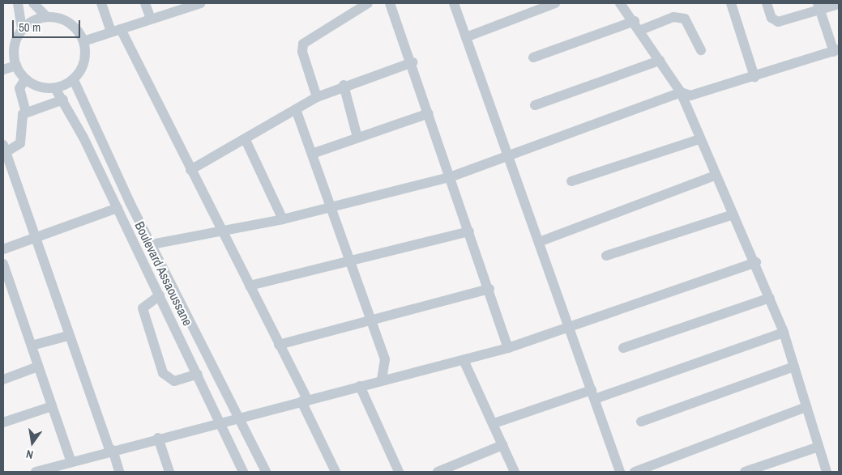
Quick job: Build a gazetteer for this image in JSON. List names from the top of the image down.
{
  "streets": {
    "street": ["Boulevard Assaoussane"]
  },
  "scale_bar": "50 m",
  "north": "bottom"
}
